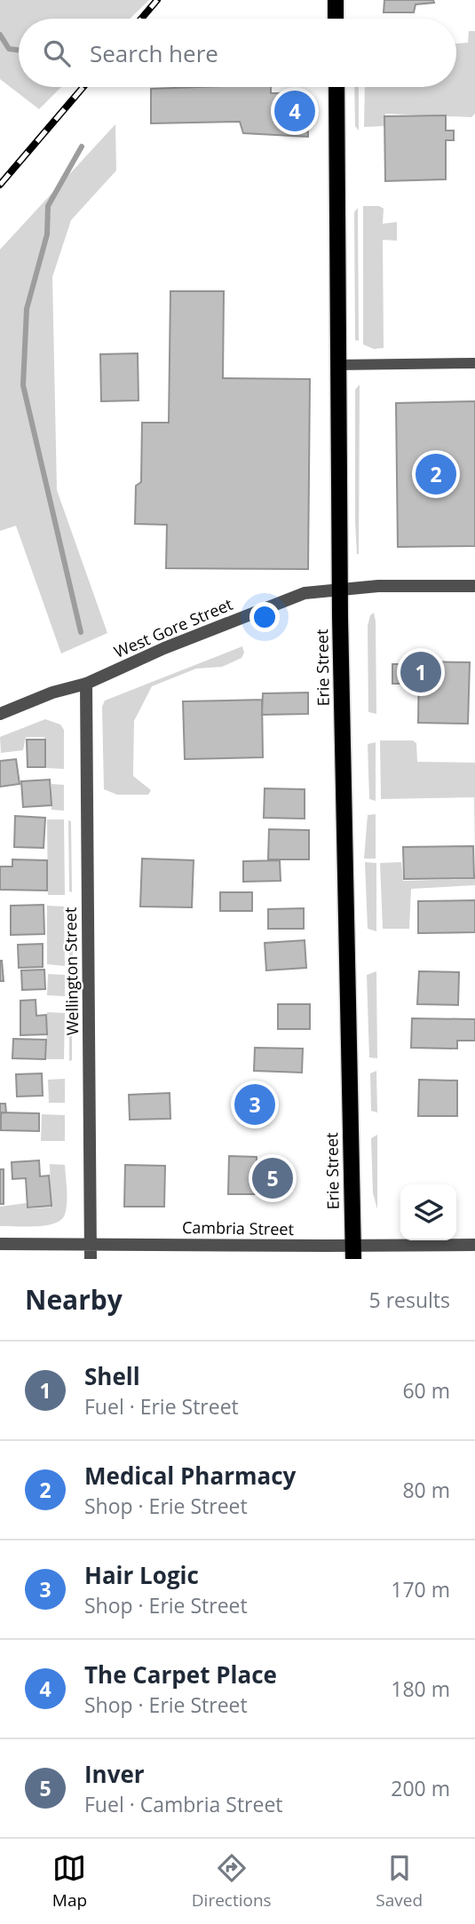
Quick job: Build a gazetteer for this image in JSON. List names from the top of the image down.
{
  "streets": {
    "main road": ["Erie Street"],
    "street": ["West Gore Street", "Wellington Street", "Cambria Street"]
  },
  "crossings": [
    ["West Gore Street", "Erie Street"],
    ["West Gore Street", "Wellington Street"],
    ["Erie Street", "Cambria Street"],
    ["Wellington Street", "Cambria Street"]
  ],
  "page": {
    "search": "Search here",
    "pins": [
      "4",
      "2",
      "1",
      "3",
      "5"
    ],
    "heading": ["Nearby", "5 results"],
    "list": [
      {
        "mark": "1",
        "name": "Shell",
        "note": "Fuel · Erie Street",
        "value": "60 m"
      },
      {
        "mark": "2",
        "name": "Medical Pharmacy",
        "note": "Shop · Erie Street",
        "value": "80 m"
      },
      {
        "mark": "3",
        "name": "Hair Logic",
        "note": "Shop · Erie Street",
        "value": "170 m"
      },
      {
        "mark": "4",
        "name": "The Carpet Place",
        "note": "Shop · Erie Street",
        "value": "180 m"
      },
      {
        "mark": "5",
        "name": "Inver",
        "note": "Fuel · Cambria Street",
        "value": "200 m"
      }
    ],
    "nav": ["Map", "Directions", "Saved"]
  }
}
